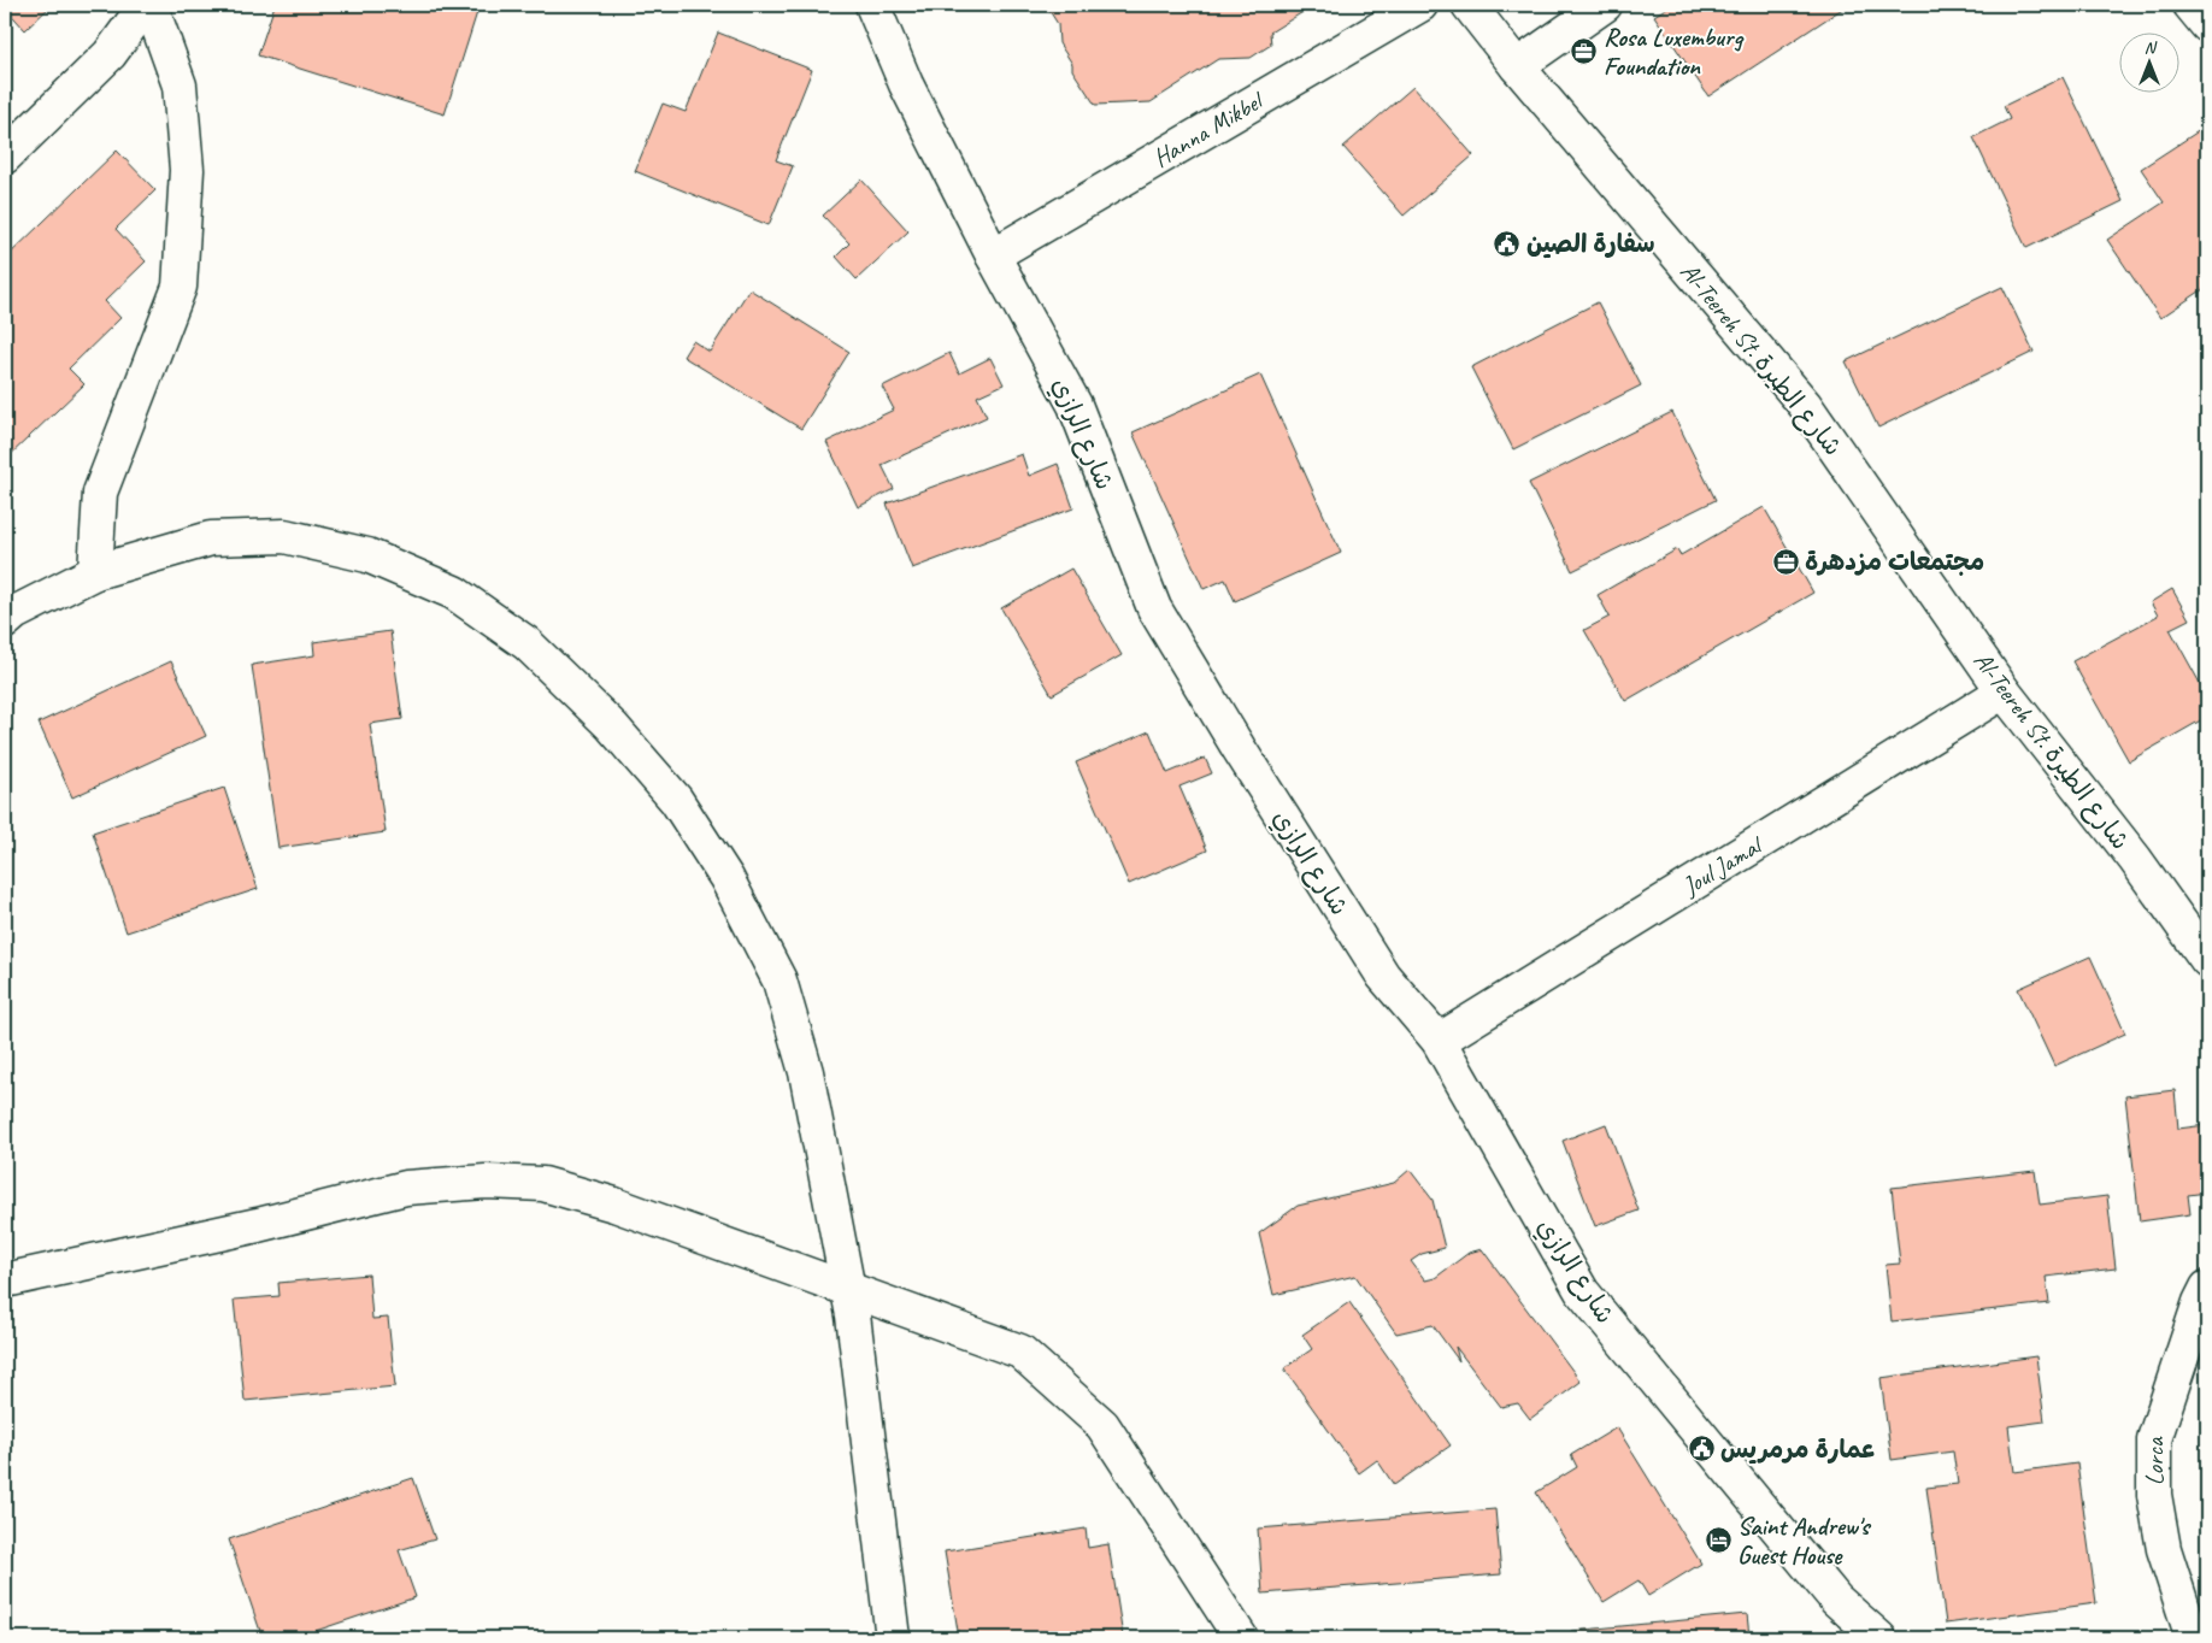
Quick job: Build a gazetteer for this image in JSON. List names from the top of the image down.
{
  "streets": {
    "street": [
      "Hanna Mikbel",
      "Al-Teereh St. شارع الطيرة",
      "شارع الرازي",
      "Joul Jamal",
      "Lorca"
    ]
  },
  "crossings": [
    ["Hanna Mikbel", "شارع الرازي"],
    ["Al-Teereh St. شارع الطيرة", "Joul Jamal"],
    ["شارع الرازي", "Joul Jamal"]
  ],
  "places": {
    "office": ["Rosa Luxemburg Foundation", "مجتمعات مزدهرة"],
    "public building": ["سفارة الصين", "عمارة مرمريس"],
    "hotel": ["Saint Andrew's Guest House"]
  },
  "north": "top"
}
